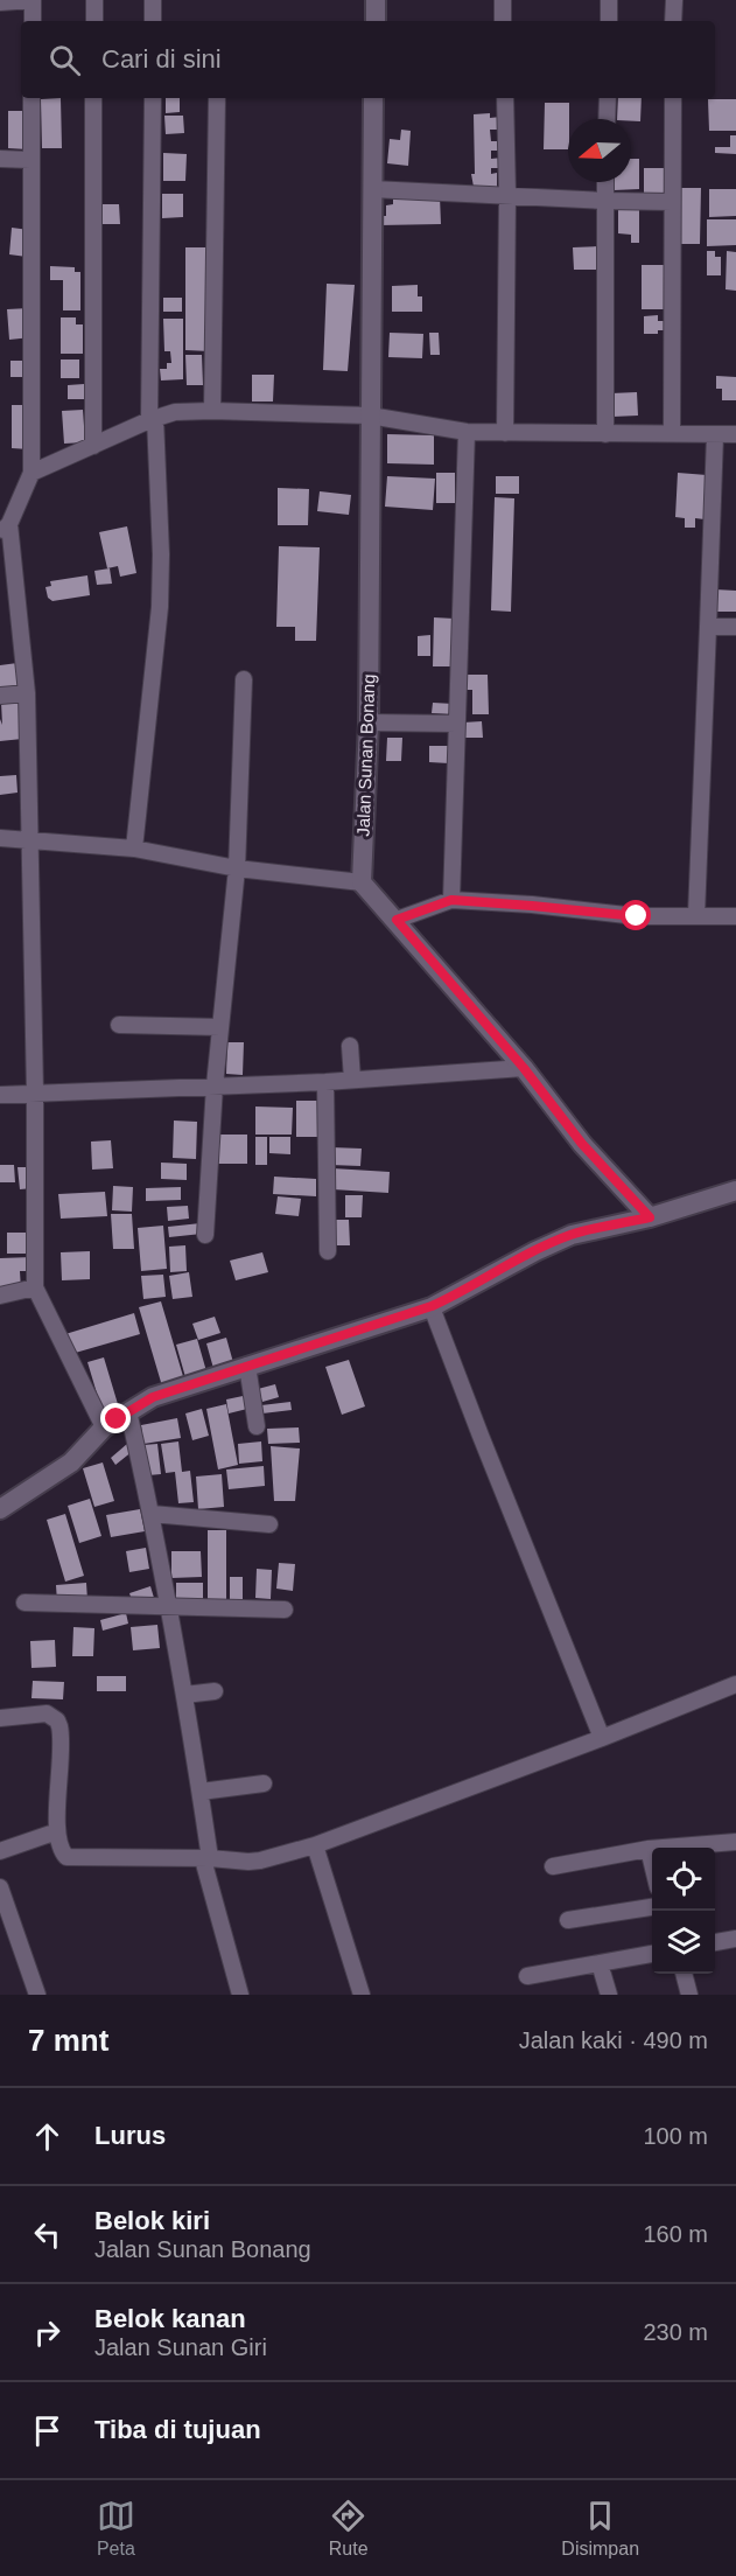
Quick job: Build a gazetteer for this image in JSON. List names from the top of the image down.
{
  "streets": {
    "street": ["Jalan Sunan Bonang"]
  },
  "north": "left",
  "page": {
    "search": "Cari di sini",
    "heading": ["7 mnt", "Jalan kaki · 490 m"],
    "list": [
      ["Lurus", "100 m"],
      ["Belok kiri", "Jalan Sunan Bonang", "160 m"],
      ["Belok kanan", "Jalan Sunan Giri", "230 m"],
      "Tiba di tujuan"
    ],
    "nav": ["Peta", "Rute", "Disimpan"]
  }
}
